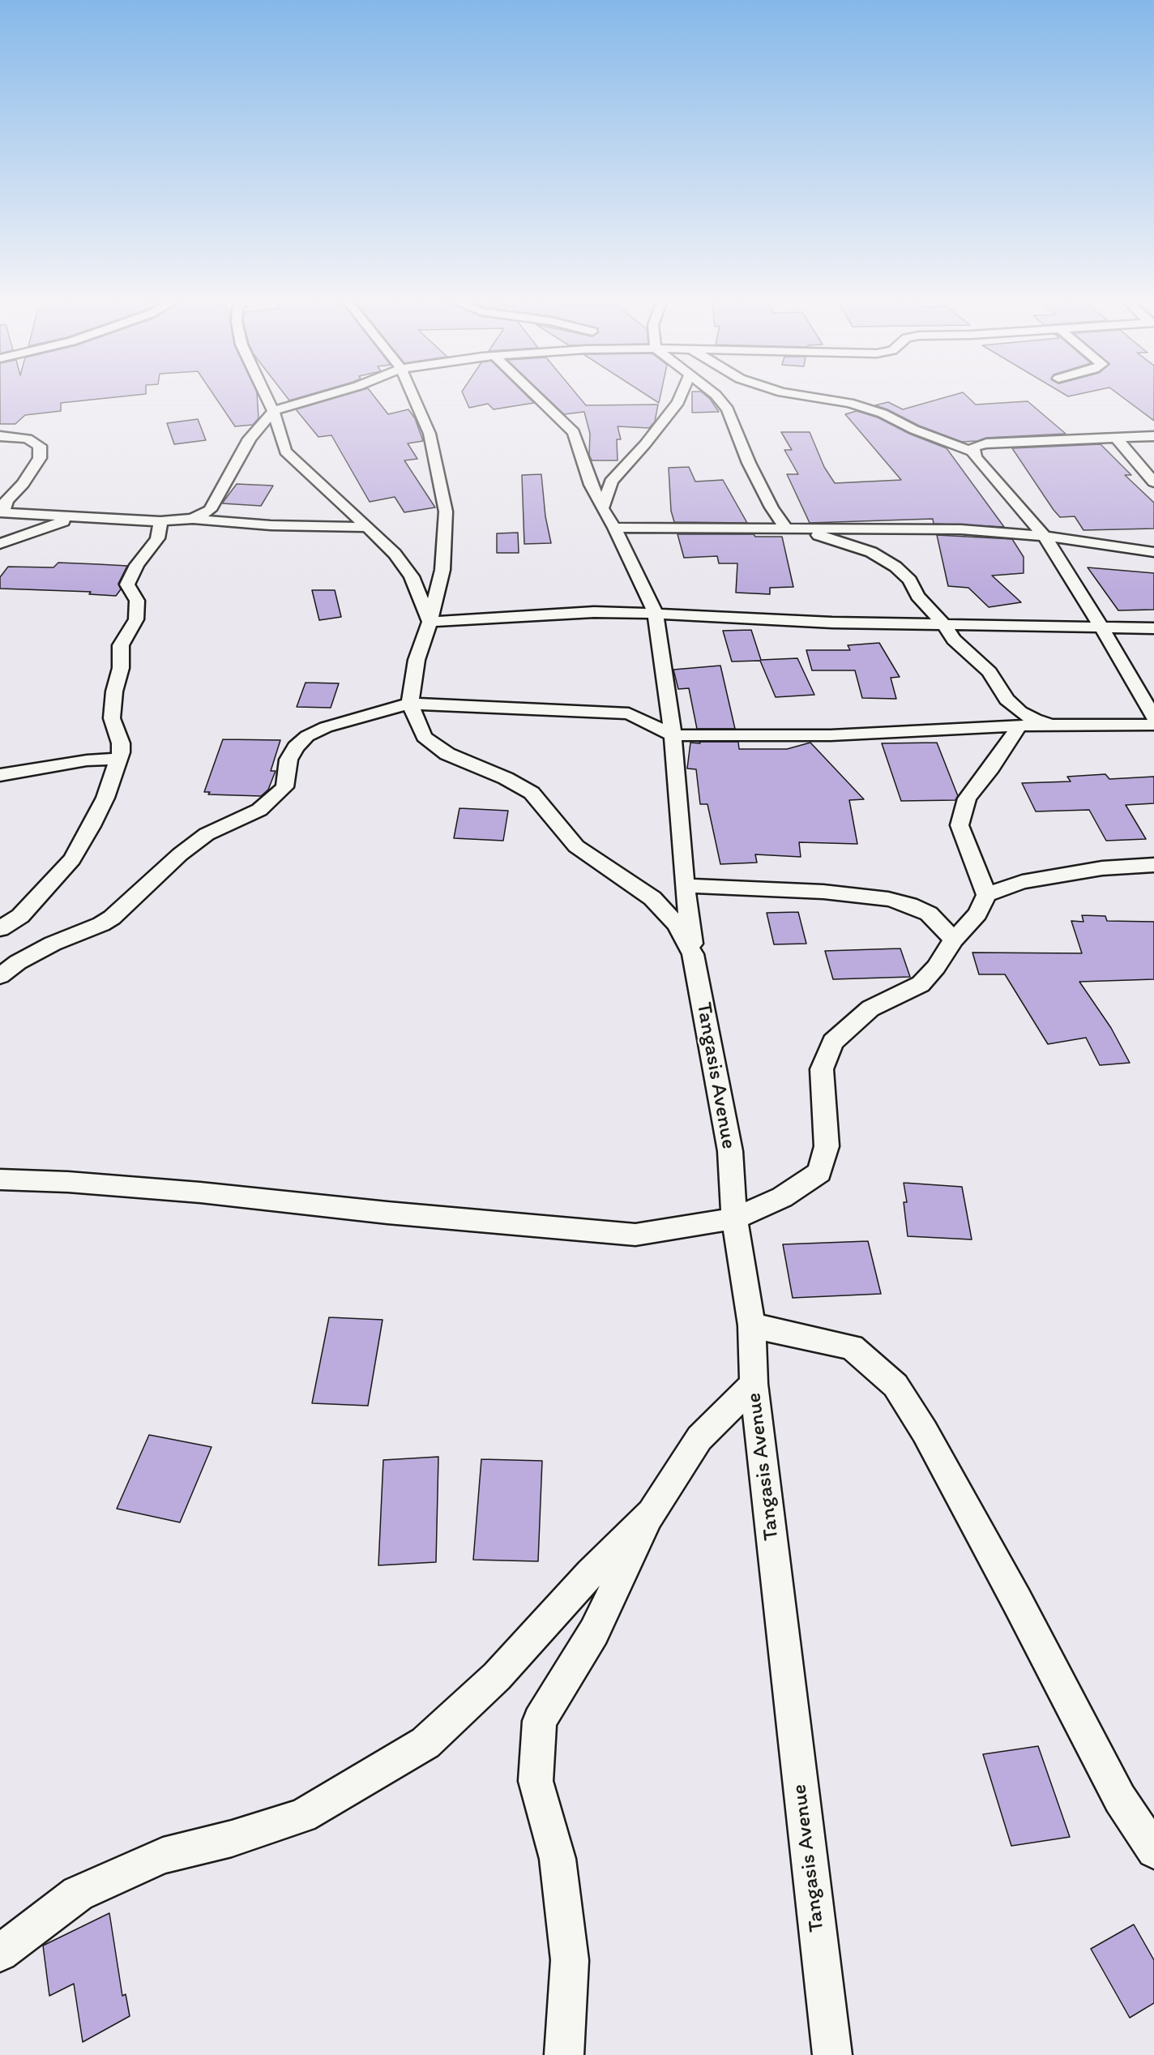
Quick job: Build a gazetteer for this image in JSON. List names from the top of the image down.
{
  "streets": {
    "street": ["Tangasis Avenue"]
  }
}
